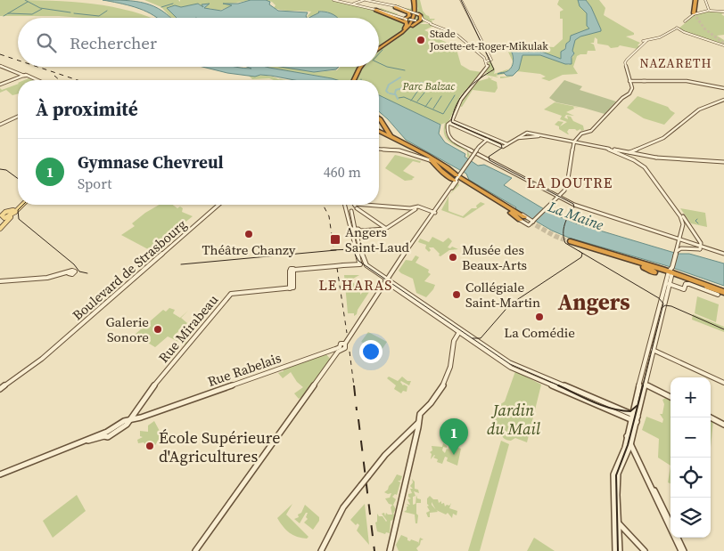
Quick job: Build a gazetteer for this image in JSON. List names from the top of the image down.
{
  "streets": {
    "street": ["Boulevard de Strasbourg", "Rue Mirabeau", "Rue Rabelais"]
  },
  "crossings": [
    ["Rue Mirabeau", "Rue Rabelais"]
  ],
  "districts": [
    "NAZARETH",
    "LA DOUTRE",
    "LE HARAS",
    "Angers"
  ],
  "water": ["La Maine"],
  "parks": ["Parc Balzac", "Jardin du Mail"],
  "places": {
    "other": [
      "Stade Josette-et-Roger-Mikulak",
      "Théâtre Chanzy",
      "Musée des Beaux-Arts",
      "Collégiale Saint-Martin",
      "La Comédie",
      "Galerie Sonore",
      "École Supérieure d'Agricultures"
    ],
    "transit": ["Angers Saint-Laud"]
  },
  "page": {
    "search": "Rechercher",
    "heading": "À proximité",
    "list": [
      {
        "mark": "1",
        "name": "Gymnase Chevreul",
        "note": "Sport",
        "value": "460 m"
      }
    ],
    "map_buttons": ["+", "−"],
    "pins": "1"
  }
}
